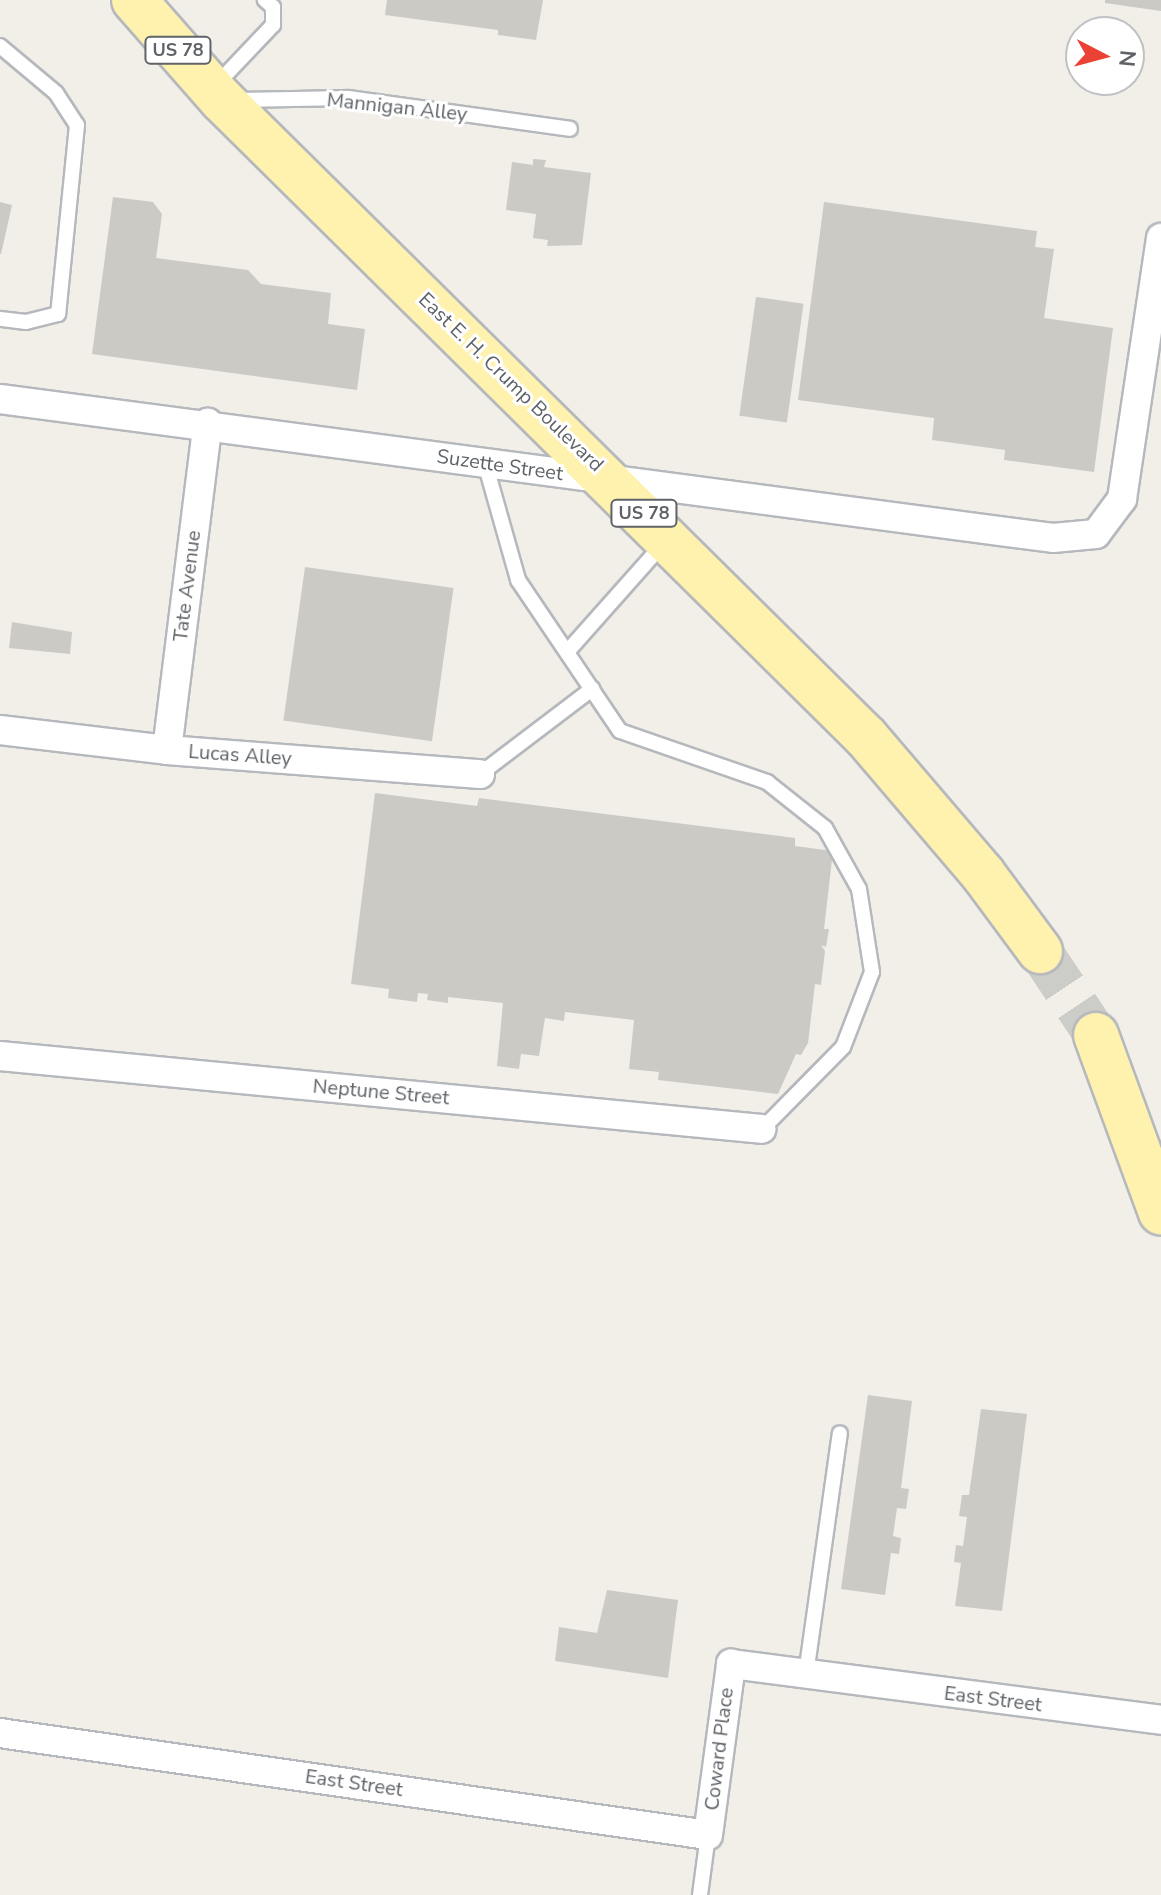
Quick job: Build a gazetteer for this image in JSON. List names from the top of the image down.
{
  "streets": {
    "main road": ["US 78", "East E. H. Crump Boulevard"],
    "street": [
      "Suzette Street",
      "Tate Avenue",
      "Lucas Alley",
      "Neptune Street",
      "East Street",
      "Coward Place"
    ],
    "lane": ["Mannigan Alley"]
  },
  "crossings": [
    ["Mannigan Alley", "East E. H. Crump Boulevard"],
    ["East E. H. Crump Boulevard", "Suzette Street"],
    ["Suzette Street", "Tate Avenue"],
    ["Tate Avenue", "Lucas Alley"],
    ["East Street", "Coward Place"]
  ],
  "north": "right"
}
